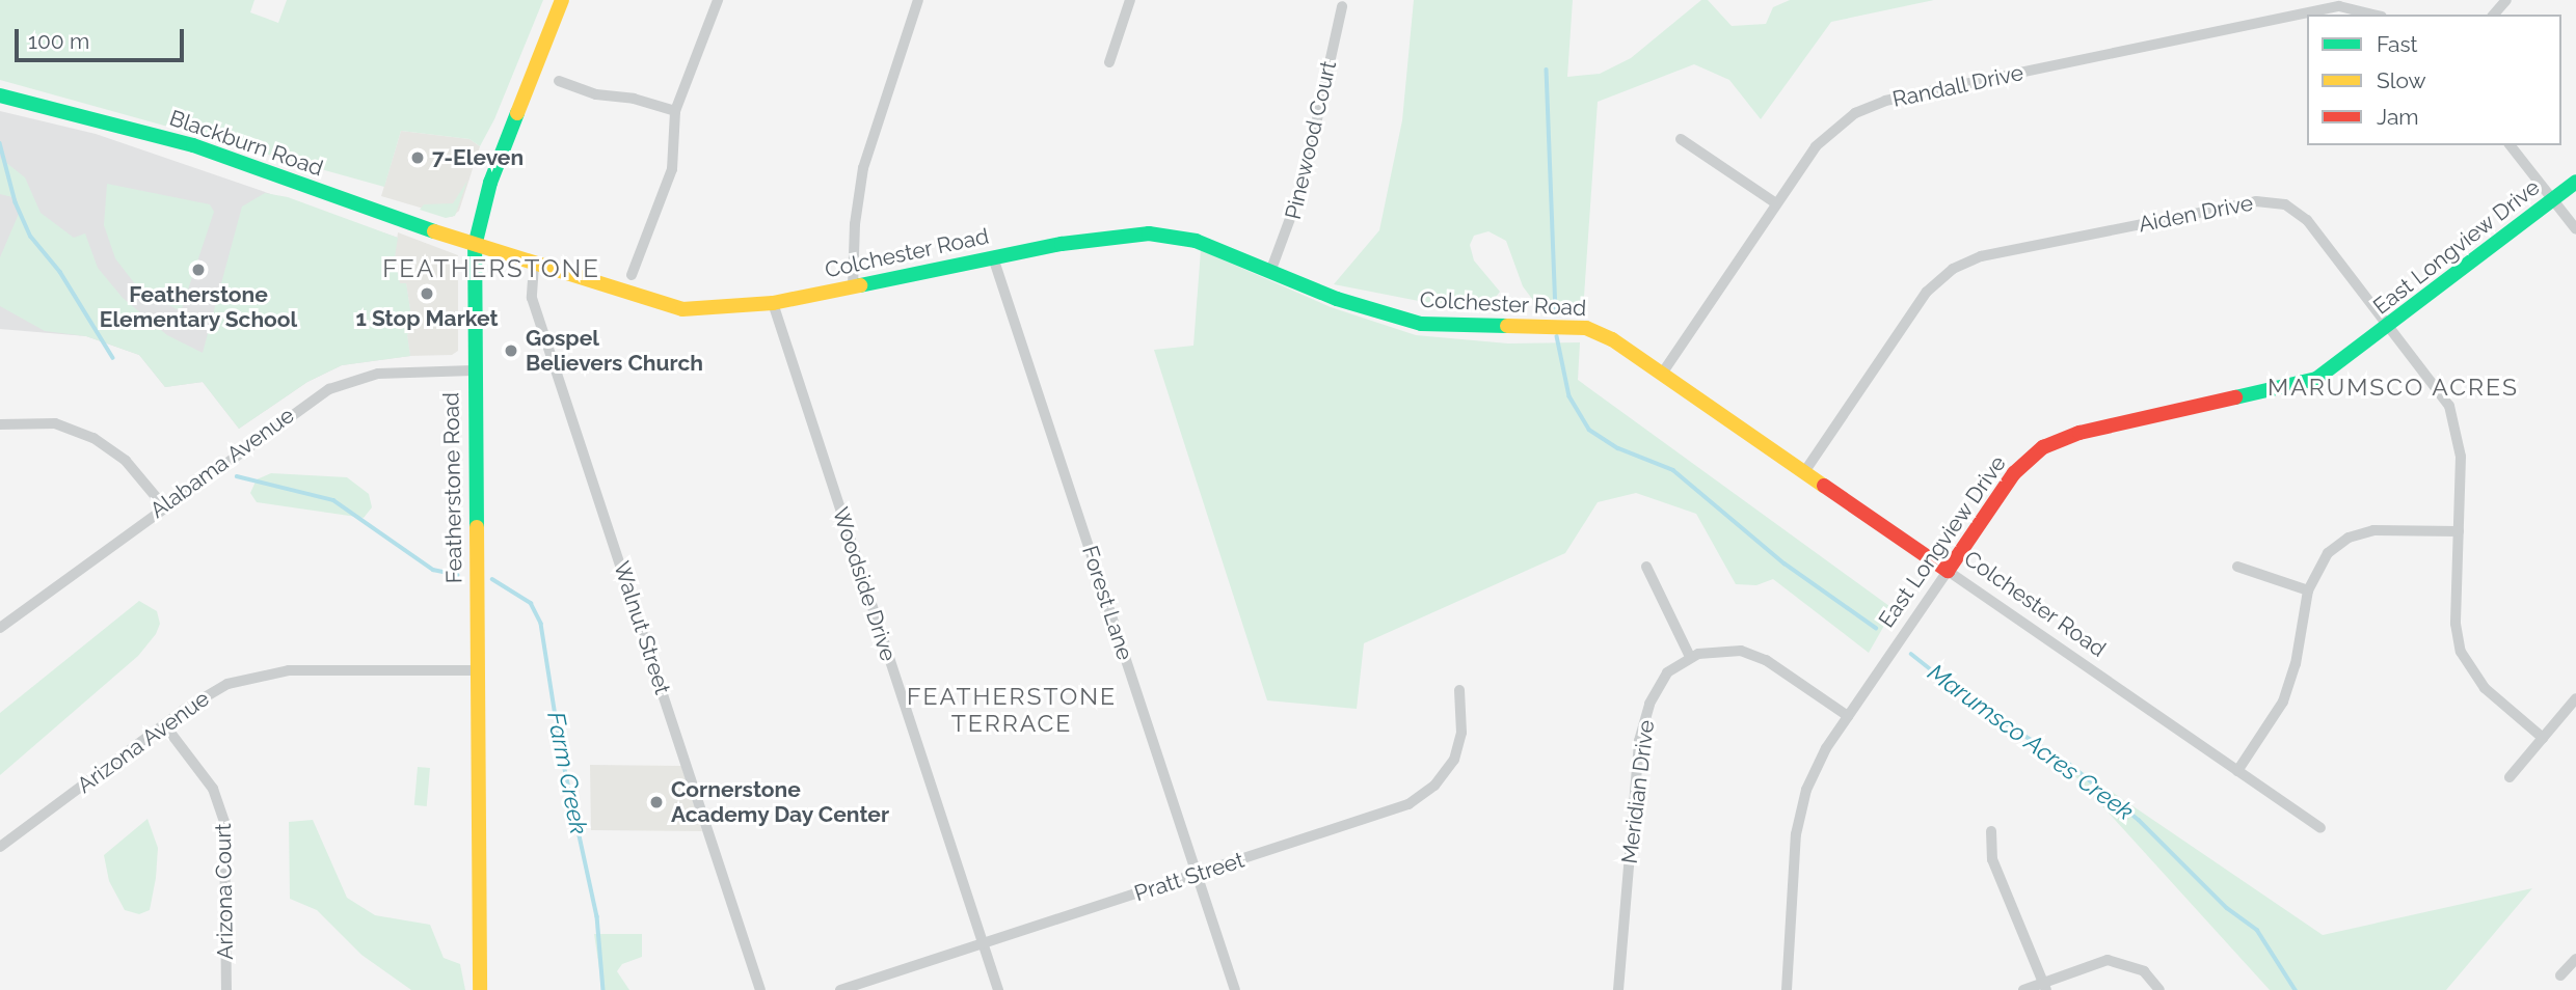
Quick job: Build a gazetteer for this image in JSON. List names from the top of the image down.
{
  "streets": {
    "street": [
      "Randall Drive",
      "Pinewood Court",
      "Blackburn Road",
      "Aiden Drive",
      "East Longview Drive",
      "Colchester Road",
      "Alabama Avenue",
      "Featherstone Road",
      "Woodside Drive",
      "Forest Lane",
      "Walnut Street",
      "Arizona Avenue",
      "Meridian Drive",
      "Pratt Street",
      "Arizona Court"
    ]
  },
  "crossings": [
    ["Randall Drive", "Colchester Road"],
    ["Pinewood Court", "Colchester Road"],
    ["Blackburn Road", "Colchester Road"],
    ["Blackburn Road", "Featherstone Road"],
    ["Aiden Drive", "East Longview Drive"],
    ["Aiden Drive", "Colchester Road"],
    ["East Longview Drive", "Colchester Road"],
    ["East Longview Drive", "Meridian Drive"],
    ["Colchester Road", "Featherstone Road"],
    ["Colchester Road", "Woodside Drive"],
    ["Colchester Road", "Forest Lane"],
    ["Colchester Road", "Walnut Street"],
    ["Alabama Avenue", "Featherstone Road"],
    ["Featherstone Road", "Arizona Avenue"],
    ["Woodside Drive", "Pratt Street"],
    ["Forest Lane", "Pratt Street"],
    ["Arizona Avenue", "Arizona Court"]
  ],
  "districts": ["FEATHERSTONE", "MARUMSCO ACRES", "FEATHERSTONE TERRACE"],
  "water": ["Marumsco Acres Creek", "Farm Creek"],
  "places": [
    "7-Eleven",
    "Featherstone Elementary School",
    "1 Stop Market",
    "Gospel Believers Church",
    "Cornerstone Academy Day Center"
  ],
  "legend": ["Fast", "Slow", "Jam"],
  "scale_bar": "100 m"
}
